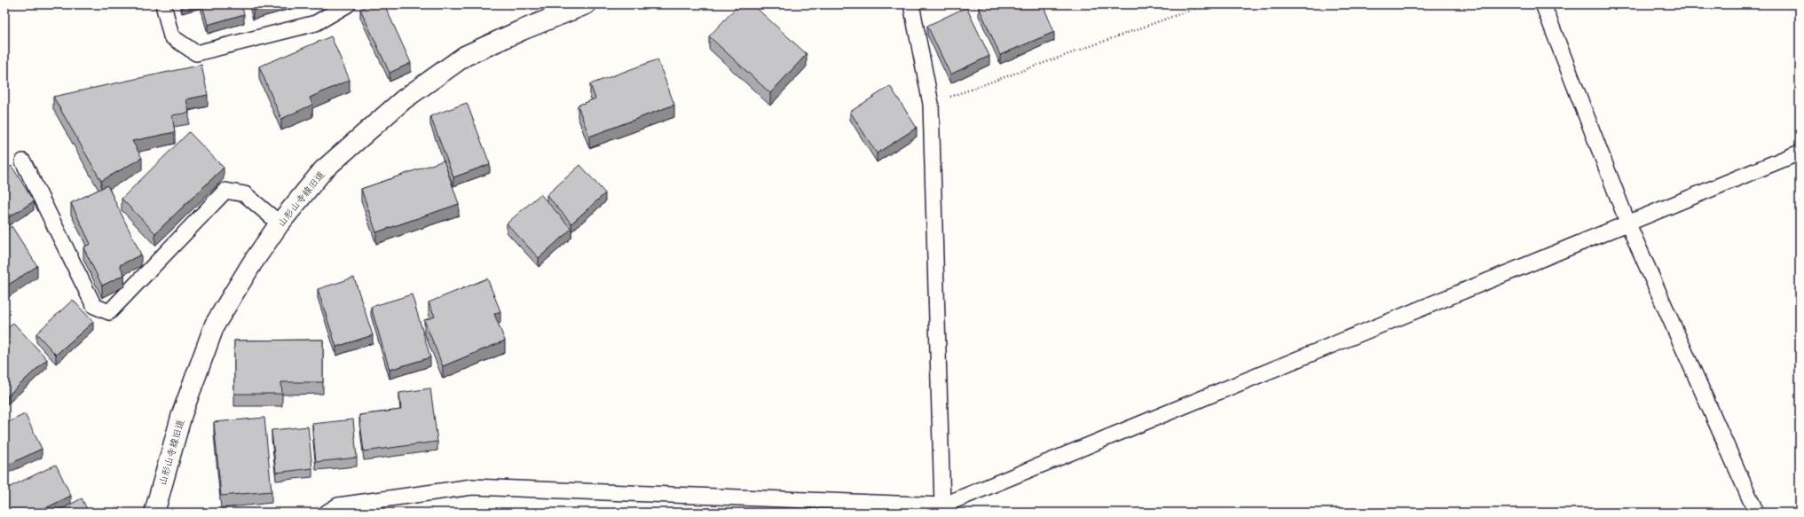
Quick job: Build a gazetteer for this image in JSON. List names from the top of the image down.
{
  "streets": {
    "street": ["山形山寺線旧道"]
  }
}
